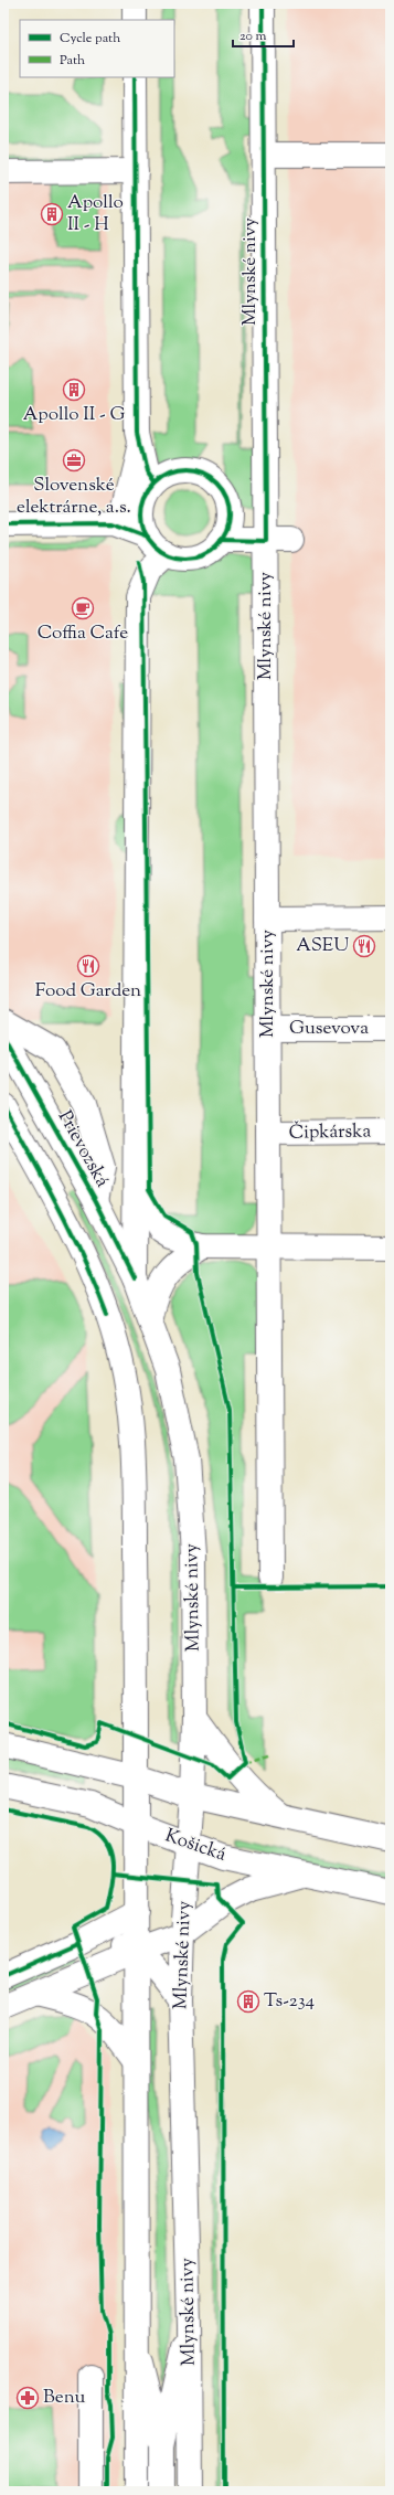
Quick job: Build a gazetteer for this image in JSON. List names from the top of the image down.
{
  "streets": {
    "street": [
      "Mlynské nivy",
      "Gusevova",
      "Čipkárska",
      "Prievozská",
      "Košická"
    ]
  },
  "crossings": [
    ["Mlynské nivy", "Gusevova"],
    ["Mlynské nivy", "Čipkárska"],
    ["Mlynské nivy", "Prievozská"],
    ["Mlynské nivy", "Košická"]
  ],
  "places": {
    "building": ["Apollo II - H", "Apollo II - G", "Ts-234"],
    "office": ["Slovenské elektrárne, a.s."],
    "cafe": ["Coffia Cafe"],
    "restaurant": ["ASEU", "Food Garden"],
    "pharmacy": ["Benu"]
  },
  "legend": ["Cycle path", "Path"],
  "scale_bar": "20 m"
}
